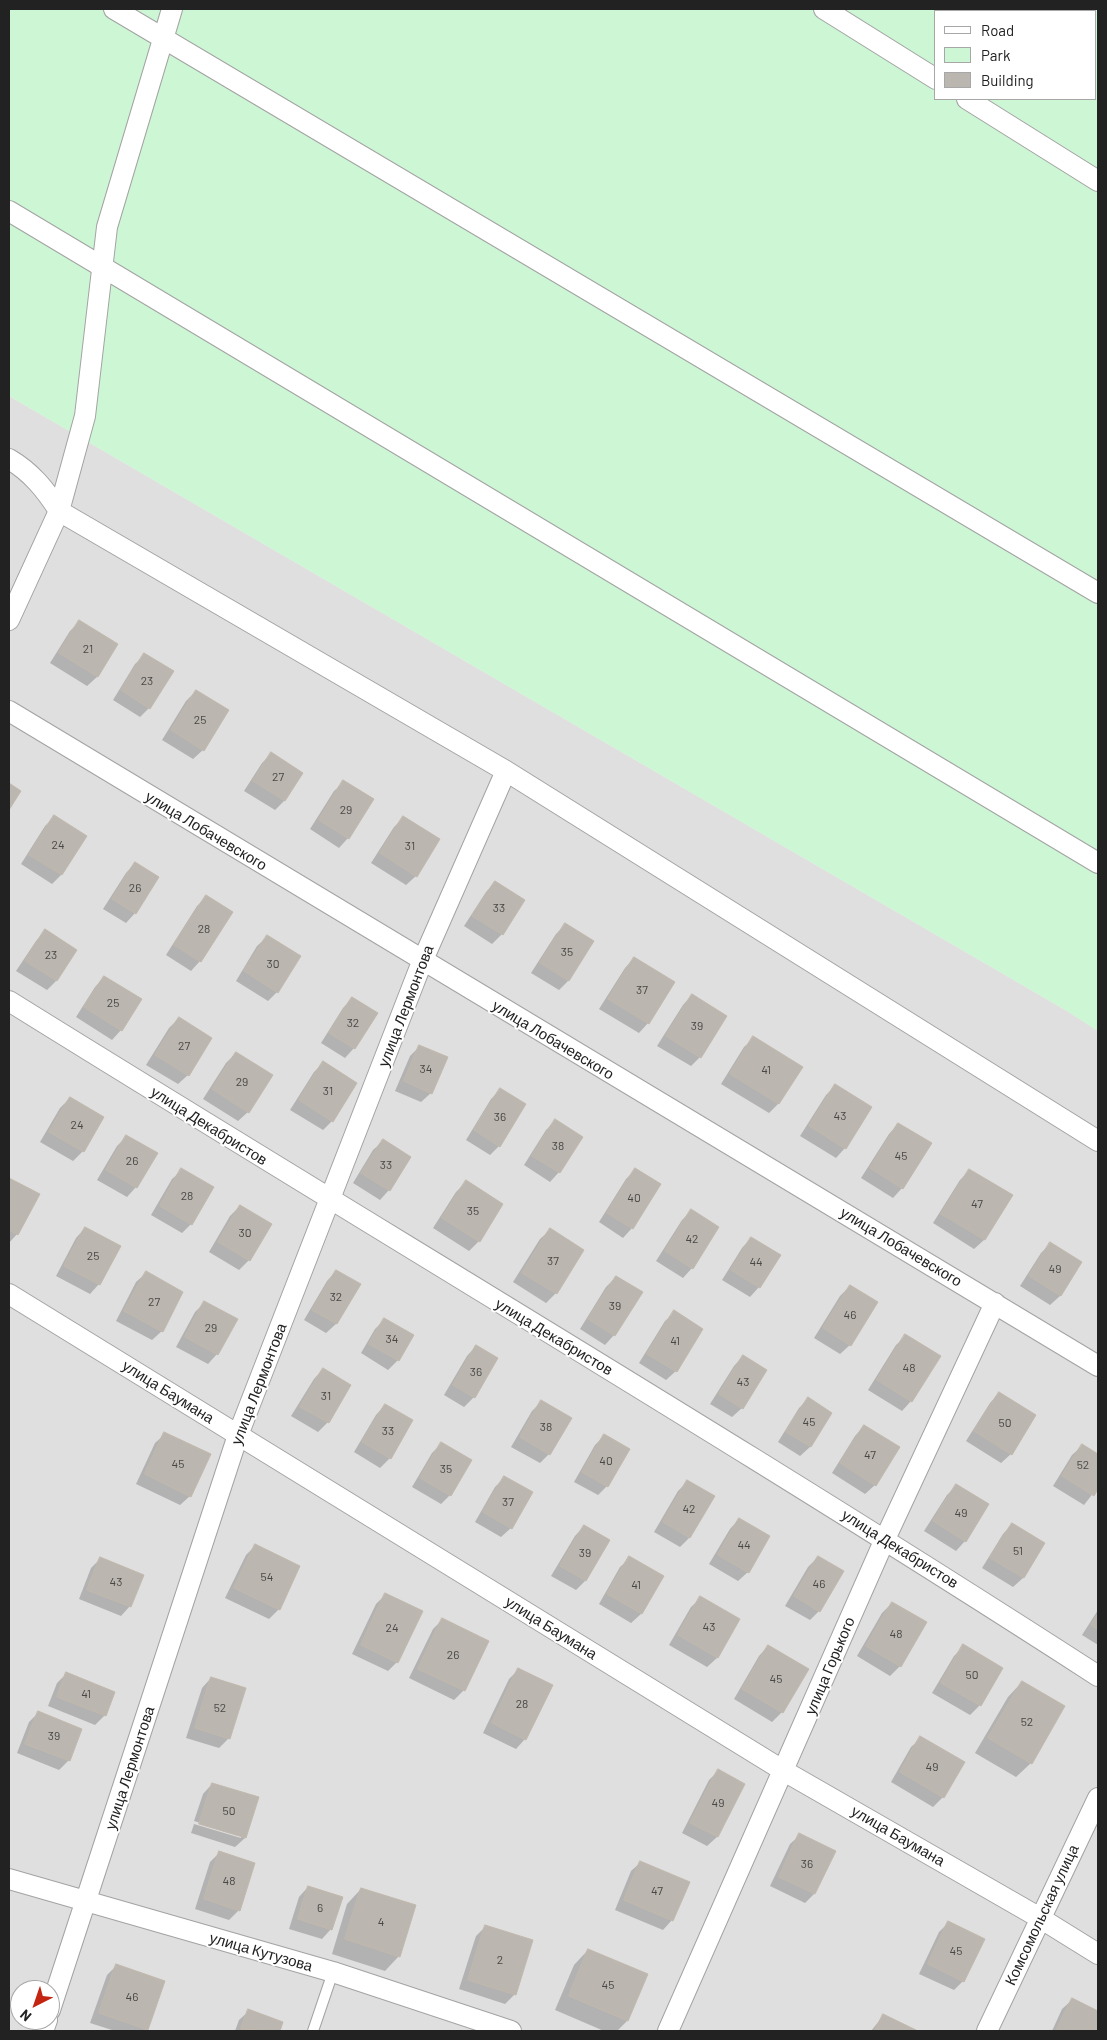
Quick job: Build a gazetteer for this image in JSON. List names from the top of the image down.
{
  "streets": {
    "street": [
      "улица Лобачевского",
      "улица Лермонтова",
      "улица Декабристов",
      "улица Баумана",
      "улица Горького",
      "Комсомольская улица",
      "улица Кутузова"
    ]
  },
  "crossings": [
    ["улица Лобачевского", "улица Лермонтова"],
    ["улица Лобачевского", "улица Горького"],
    ["улица Лермонтова", "улица Декабристов"],
    ["улица Лермонтова", "улица Баумана"],
    ["улица Лермонтова", "улица Кутузова"],
    ["улица Декабристов", "улица Горького"],
    ["улица Баумана", "улица Горького"],
    ["улица Баумана", "Комсомольская улица"]
  ],
  "house_numbers": [
    "21",
    "23",
    "25",
    "27",
    "29",
    "24",
    "31",
    "26",
    "33",
    "28",
    "35",
    "23",
    "30",
    "37",
    "25",
    "32",
    "39",
    "27",
    "34",
    "41",
    "29",
    "31",
    "43",
    "36",
    "24",
    "38",
    "45",
    "26",
    "33",
    "28",
    "40",
    "47",
    "35",
    "30",
    "42",
    "25",
    "37",
    "44",
    "49",
    "32",
    "27",
    "39",
    "46",
    "29",
    "34",
    "41",
    "48",
    "36",
    "43",
    "31",
    "45",
    "50",
    "38",
    "33",
    "47",
    "40",
    "45",
    "52",
    "35",
    "37",
    "42",
    "49",
    "44",
    "51",
    "39",
    "54",
    "43",
    "46",
    "41",
    "43",
    "24",
    "48",
    "26",
    "50",
    "45",
    "41",
    "28",
    "52",
    "52",
    "39",
    "49",
    "49",
    "50",
    "36",
    "48",
    "47",
    "6",
    "4",
    "45",
    "2",
    "45",
    "46"
  ],
  "legend": ["Road", "Park", "Building"],
  "north": "bottom left"
}
